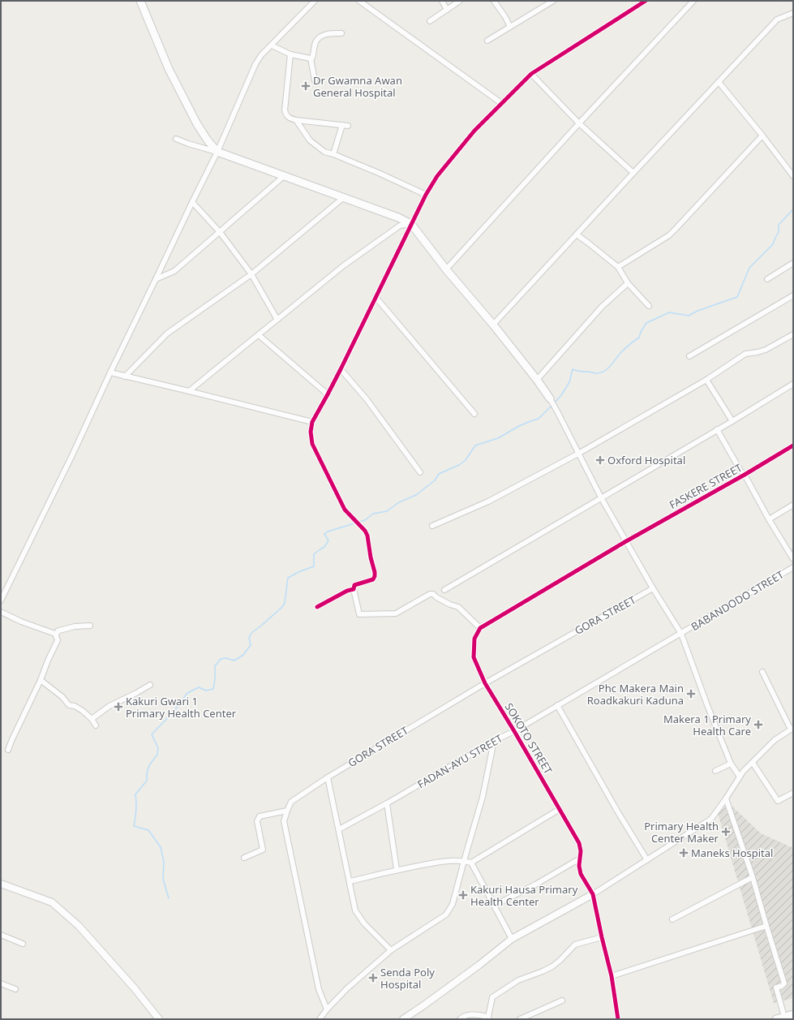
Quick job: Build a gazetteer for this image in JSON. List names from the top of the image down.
{
  "streets": {
    "street": [
      "FASKERE STREET",
      "BABANDODO STREET",
      "GORA STREET",
      "SOKOTO STREET",
      "FADAN-AYU STREET"
    ]
  },
  "crossings": [
    ["BABANDODO STREET", "FADAN-AYU STREET"],
    ["GORA STREET", "SOKOTO STREET"],
    ["SOKOTO STREET", "FADAN-AYU STREET"]
  ],
  "places": {
    "health": [
      "Dr Gwamna Awan General Hospital",
      "Oxford Hospital",
      "Phc Makera Main Roadkakuri Kaduna",
      "Kakuri Gwari 1 Primary Health Center",
      "Makera 1 Primary Health Care",
      "Primary Health Center Maker",
      "Maneks Hospital",
      "Kakuri Hausa Primary Health Center",
      "Senda Poly Hospital"
    ]
  }
}
